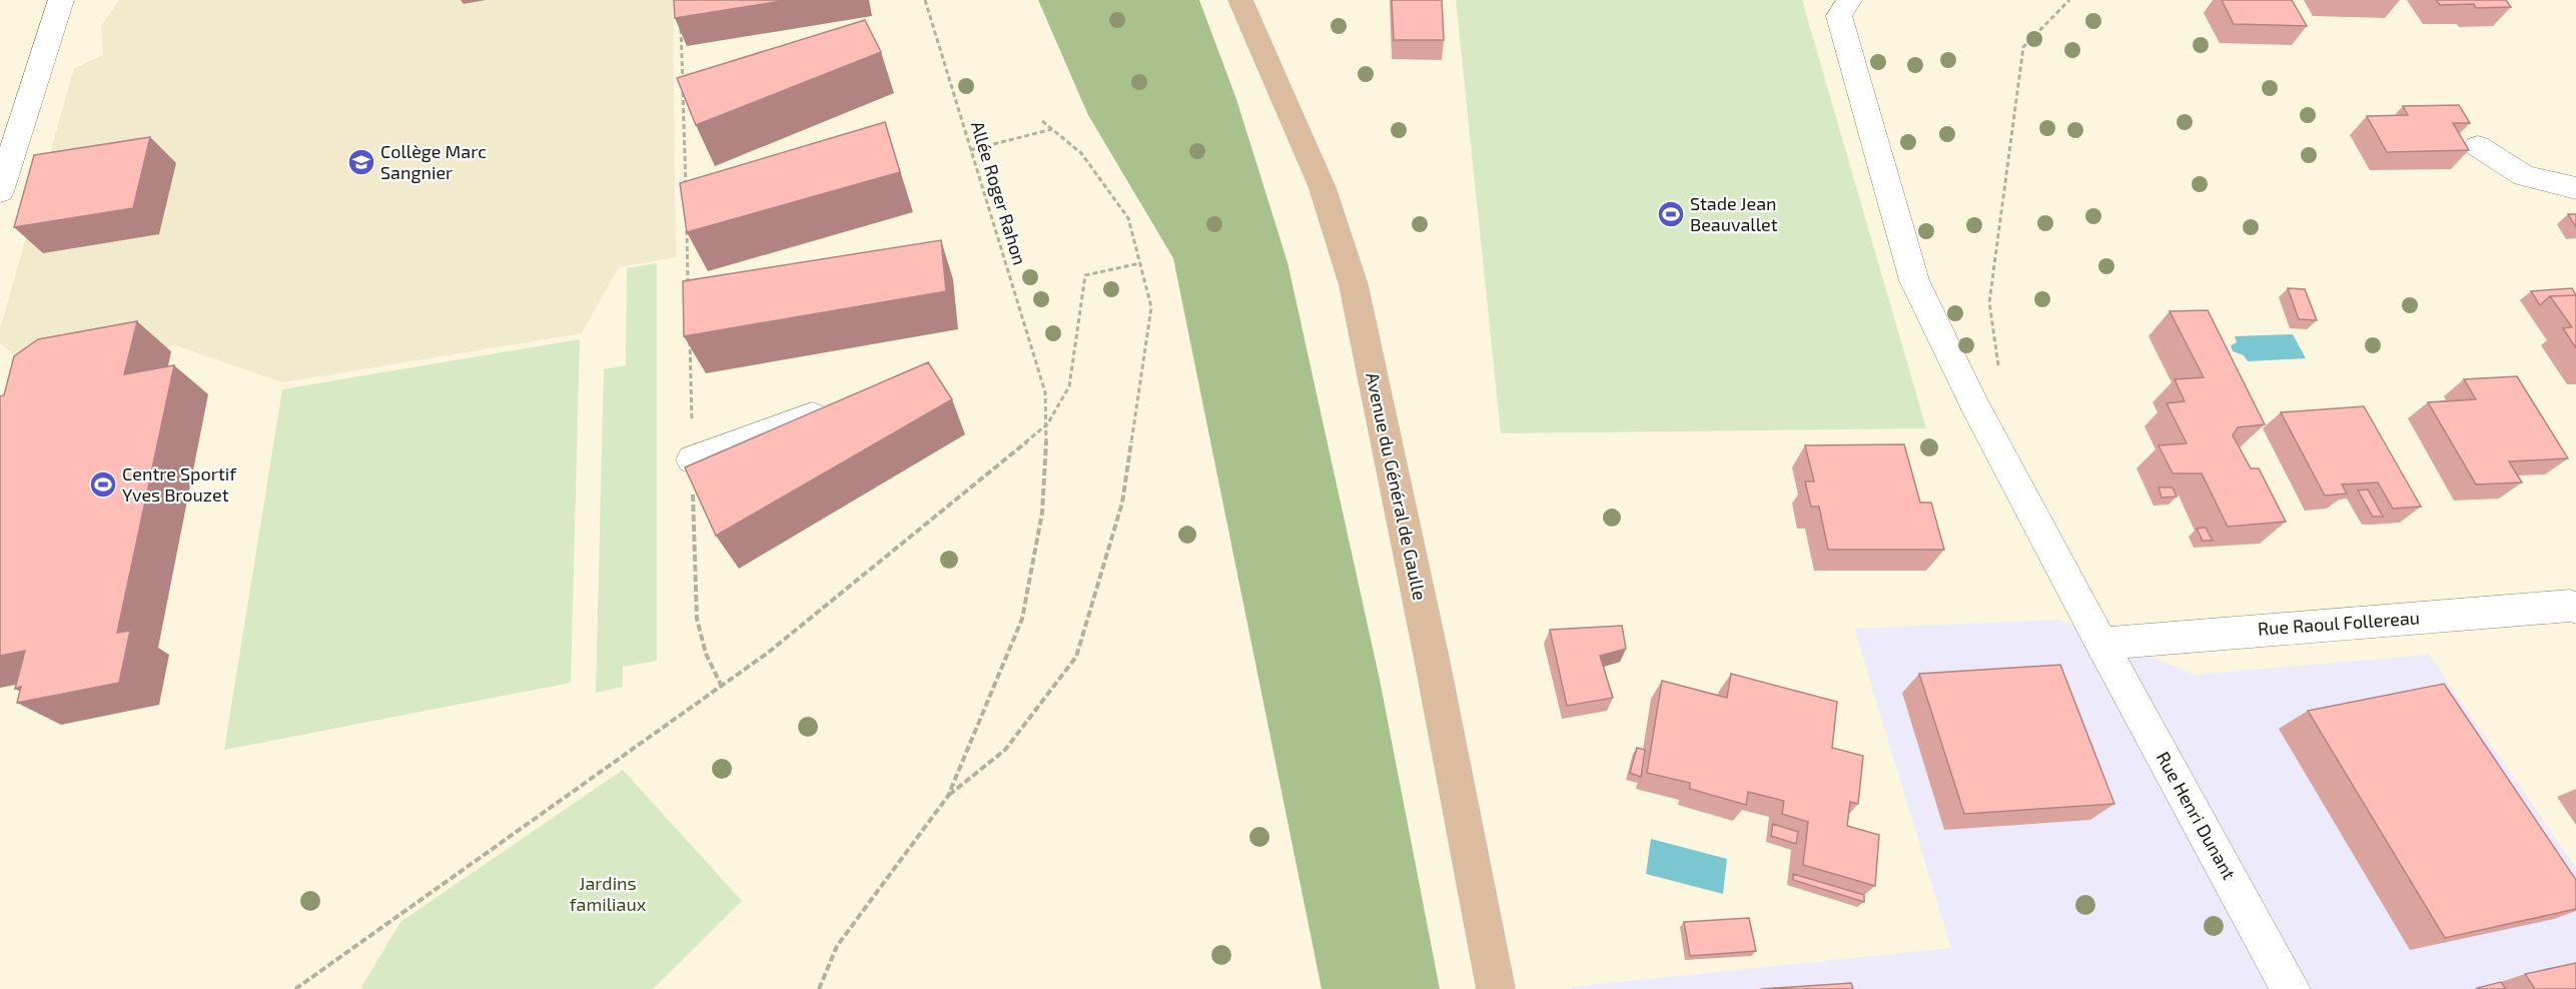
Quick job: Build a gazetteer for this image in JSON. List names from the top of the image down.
{
  "streets": {
    "main road": ["Avenue du Général de Gaulle"],
    "street": ["Rue Raoul Follereau", "Rue Henri Dunant"],
    "path": ["Allée Roger Rahon"]
  },
  "crossings": [
    ["Rue Raoul Follereau", "Rue Henri Dunant"]
  ],
  "parks": ["Jardins familiaux"],
  "places": {
    "school or university": ["Collège Marc Sangnier"],
    "sports": ["Stade Jean Beauvallet", "Centre Sportif Yves Brouzet"]
  }
}
